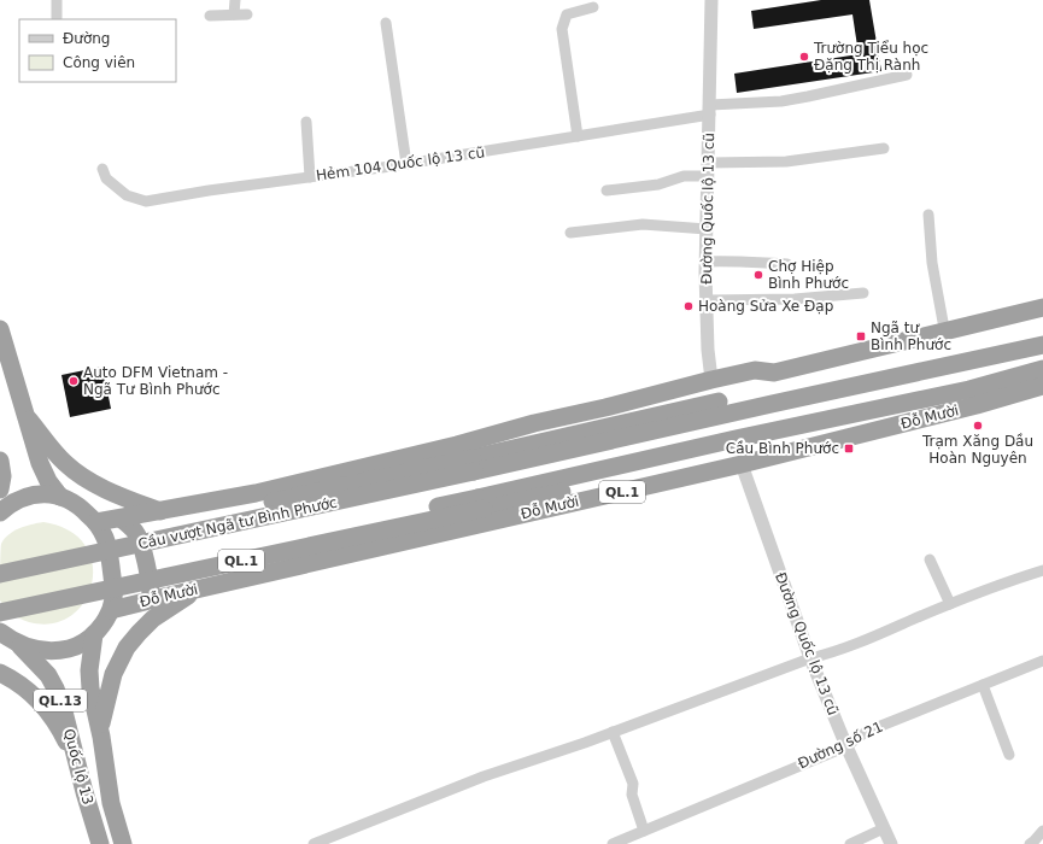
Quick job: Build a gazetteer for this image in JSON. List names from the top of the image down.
{
  "streets": {
    "highway": [
      "Đường Quốc lộ 13 cũ",
      "Đỗ Mười",
      "QL.1",
      "Cầu vượt Ngã tư Bình Phước",
      "QL.13",
      "Quốc lộ 13"
    ],
    "street": ["Hẻm 104 Quốc lộ 13 cũ", "Đường số 21"]
  },
  "crossings": [
    ["Hẻm 104 Quốc lộ 13 cũ", "Đường Quốc lộ 13 cũ"],
    ["Đường Quốc lộ 13 cũ", "Đỗ Mười"],
    ["Đường Quốc lộ 13 cũ", "Đường số 21"],
    ["Đỗ Mười", "QL.1"],
    ["Đỗ Mười", "Cầu vượt Ngã tư Bình Phước"],
    ["Đỗ Mười", "QL.13"],
    ["QL.1", "Cầu vượt Ngã tư Bình Phước"],
    ["QL.13", "Quốc lộ 13"]
  ],
  "places": {
    "other": [
      "Trường Tiểu học Đặng Thị Rành",
      "Chợ Hiệp Bình Phước",
      "Hoàng Sửa Xe Đạp",
      "Auto DFM Vietnam - Ngã Tư Bình Phước",
      "Trạm Xăng Dầu Hoàn Nguyên"
    ],
    "transit": ["Ngã tư Bình Phước", "Cầu Bình Phước"]
  },
  "legend": ["Đường", "Công viên"]
}
